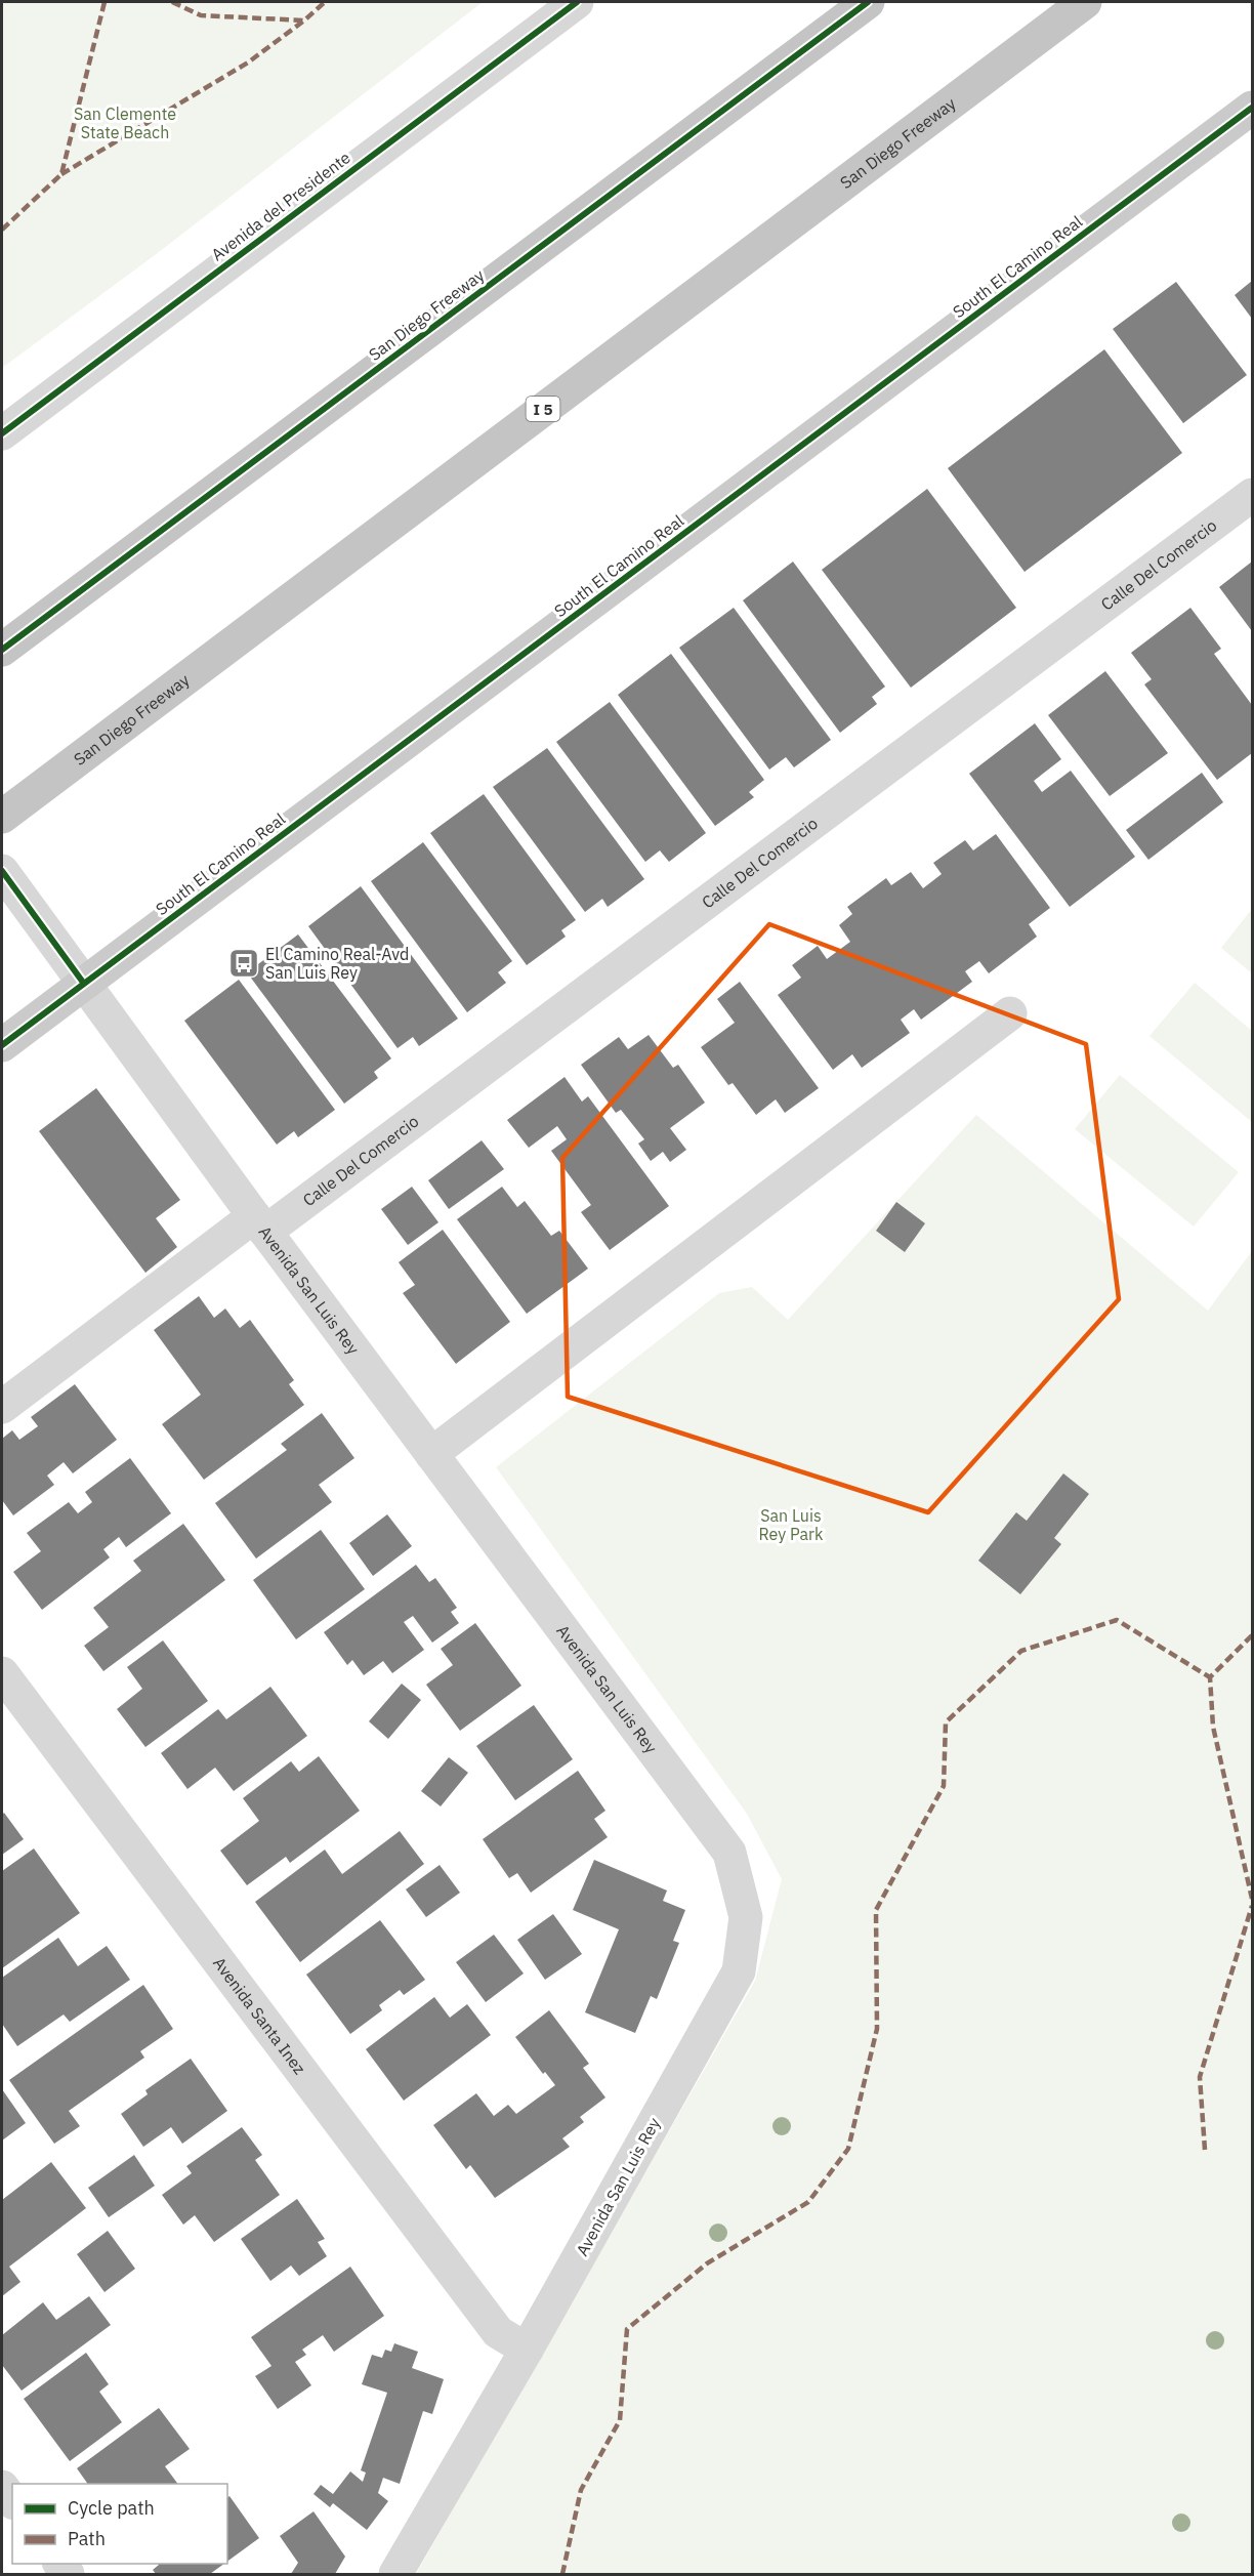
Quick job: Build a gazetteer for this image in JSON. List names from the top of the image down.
{
  "streets": {
    "highway": ["San Diego Freeway", "I 5"],
    "main road": ["South El Camino Real"],
    "street": [
      "Avenida del Presidente",
      "Calle Del Comercio",
      "Avenida San Luis Rey",
      "Avenida Santa Inez"
    ]
  },
  "crossings": [
    ["South El Camino Real", "Avenida San Luis Rey"],
    ["Calle Del Comercio", "Avenida San Luis Rey"],
    ["Avenida San Luis Rey", "Avenida Santa Inez"]
  ],
  "parks": ["San Clemente State Beach", "San Luis Rey Park"],
  "places": {
    "bus stop": ["El Camino Real-Avd San Luis Rey"]
  },
  "legend": ["Cycle path", "Path"]
}
